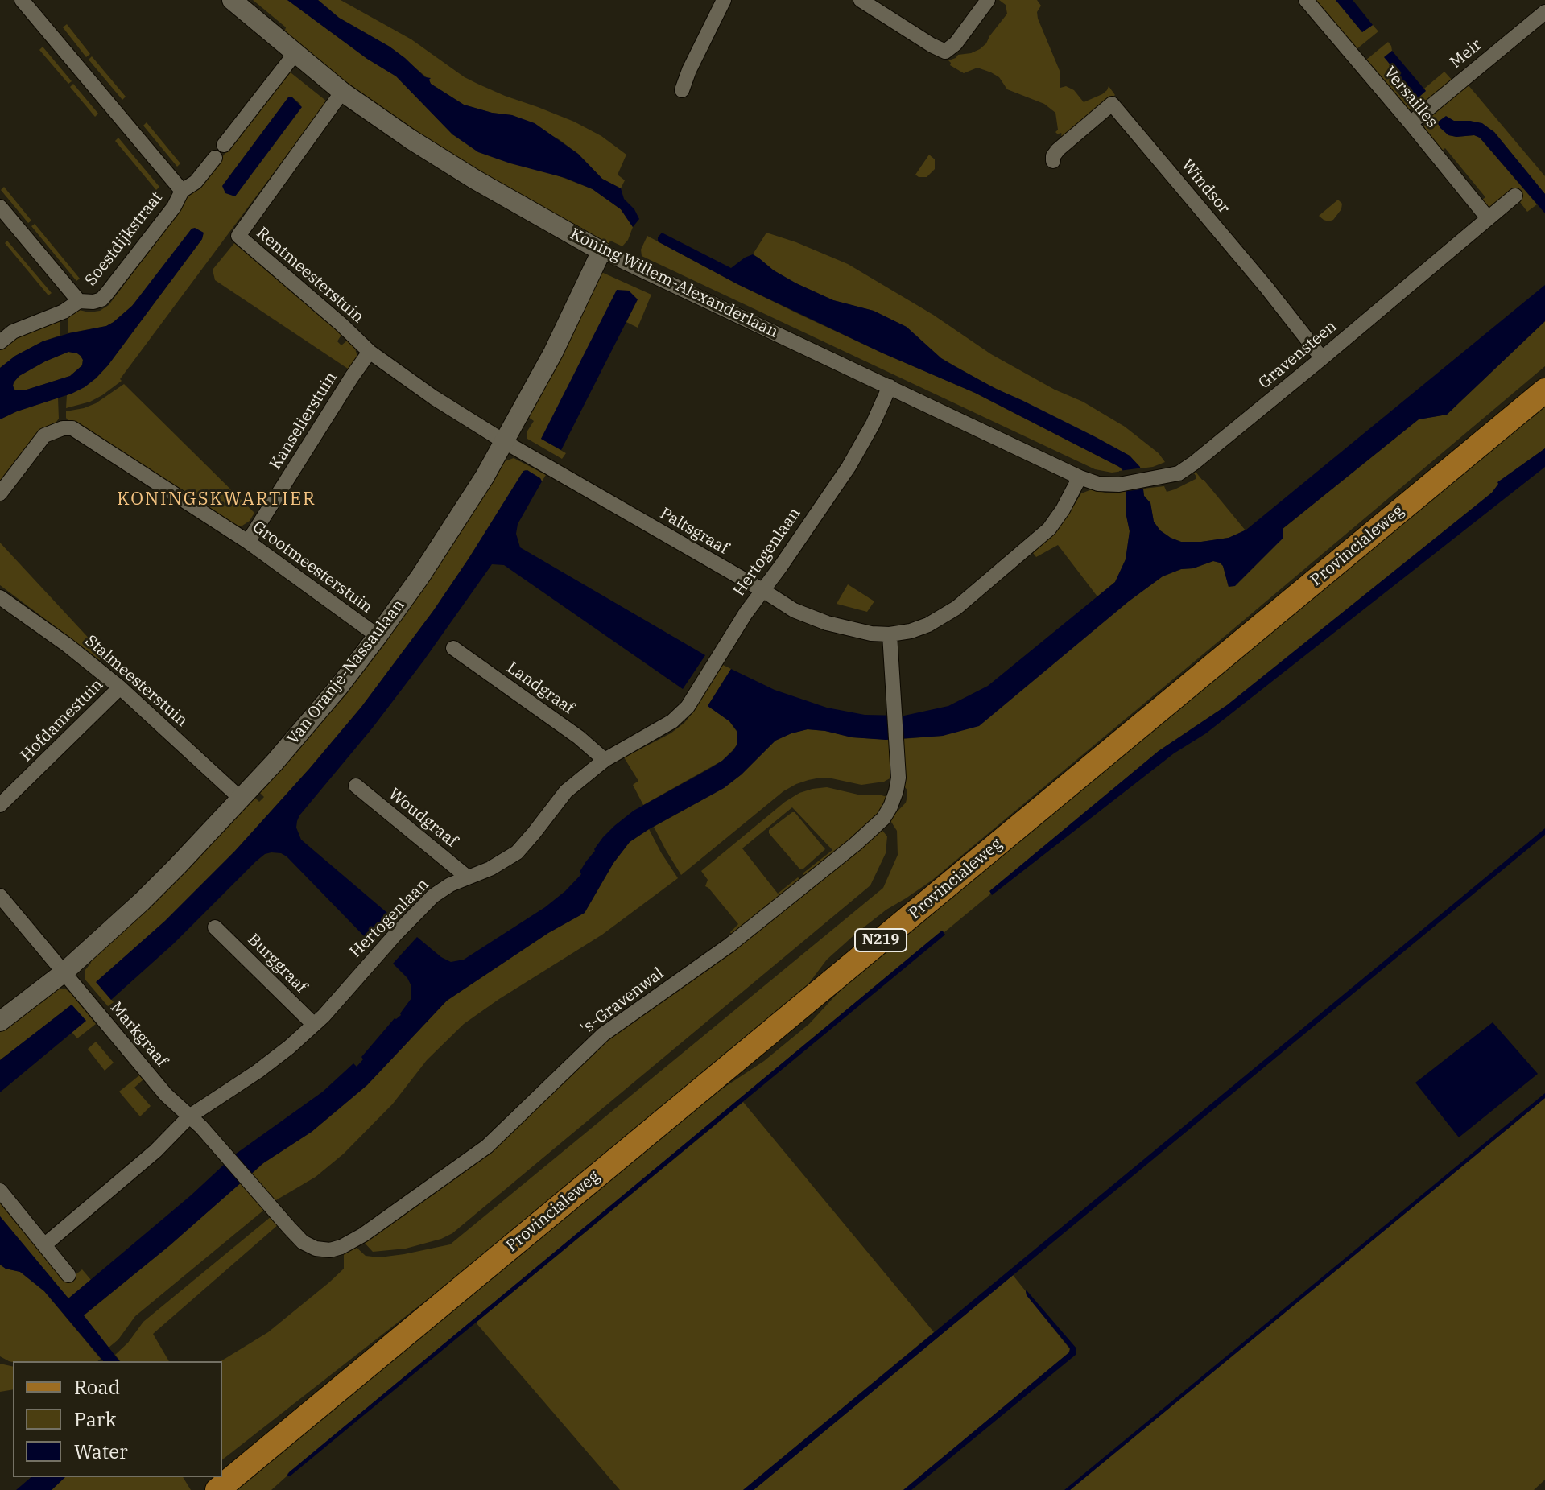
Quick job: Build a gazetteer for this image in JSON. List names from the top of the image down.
{
  "streets": {
    "main road": ["Provincialeweg", "N219"],
    "street": [
      "Meir",
      "Versailles",
      "Windsor",
      "Soestdijkstraat",
      "Rentmeesterstuin",
      "Koning Willem-Alexanderlaan",
      "Gravensteen",
      "Kanselierstuin",
      "Paltsgraaf",
      "Hertogenlaan",
      "Grootmeesterstuin",
      "Van Oranje-Nassaulaan",
      "Stalmeesterstuin",
      "Landgraaf",
      "Hofdamestuin",
      "Woudgraaf",
      "Burggraaf",
      "'s-Gravenwal",
      "Markgraaf"
    ]
  },
  "crossings": [
    ["Meir", "Versailles"],
    ["Versailles", "Gravensteen"],
    ["Windsor", "Gravensteen"],
    ["Rentmeesterstuin", "Koning Willem-Alexanderlaan"],
    ["Rentmeesterstuin", "Kanselierstuin"],
    ["Rentmeesterstuin", "Paltsgraaf"],
    ["Rentmeesterstuin", "Van Oranje-Nassaulaan"],
    ["Koning Willem-Alexanderlaan", "Gravensteen"],
    ["Koning Willem-Alexanderlaan", "Paltsgraaf"],
    ["Koning Willem-Alexanderlaan", "Hertogenlaan"],
    ["Koning Willem-Alexanderlaan", "Van Oranje-Nassaulaan"],
    ["Gravensteen", "Paltsgraaf"],
    ["Kanselierstuin", "Grootmeesterstuin"],
    ["Paltsgraaf", "Hertogenlaan"],
    ["Paltsgraaf", "Van Oranje-Nassaulaan"],
    ["Paltsgraaf", "'s-Gravenwal"],
    ["Hertogenlaan", "Landgraaf"],
    ["Hertogenlaan", "Woudgraaf"],
    ["Hertogenlaan", "Burggraaf"],
    ["Hertogenlaan", "'s-Gravenwal"],
    ["Hertogenlaan", "Markgraaf"],
    ["Grootmeesterstuin", "Van Oranje-Nassaulaan"],
    ["Van Oranje-Nassaulaan", "Stalmeesterstuin"],
    ["Van Oranje-Nassaulaan", "Markgraaf"],
    ["Stalmeesterstuin", "Hofdamestuin"],
    ["'s-Gravenwal", "Markgraaf"]
  ],
  "districts": ["KONINGSKWARTIER"],
  "legend": ["Road", "Park", "Water"]
}
